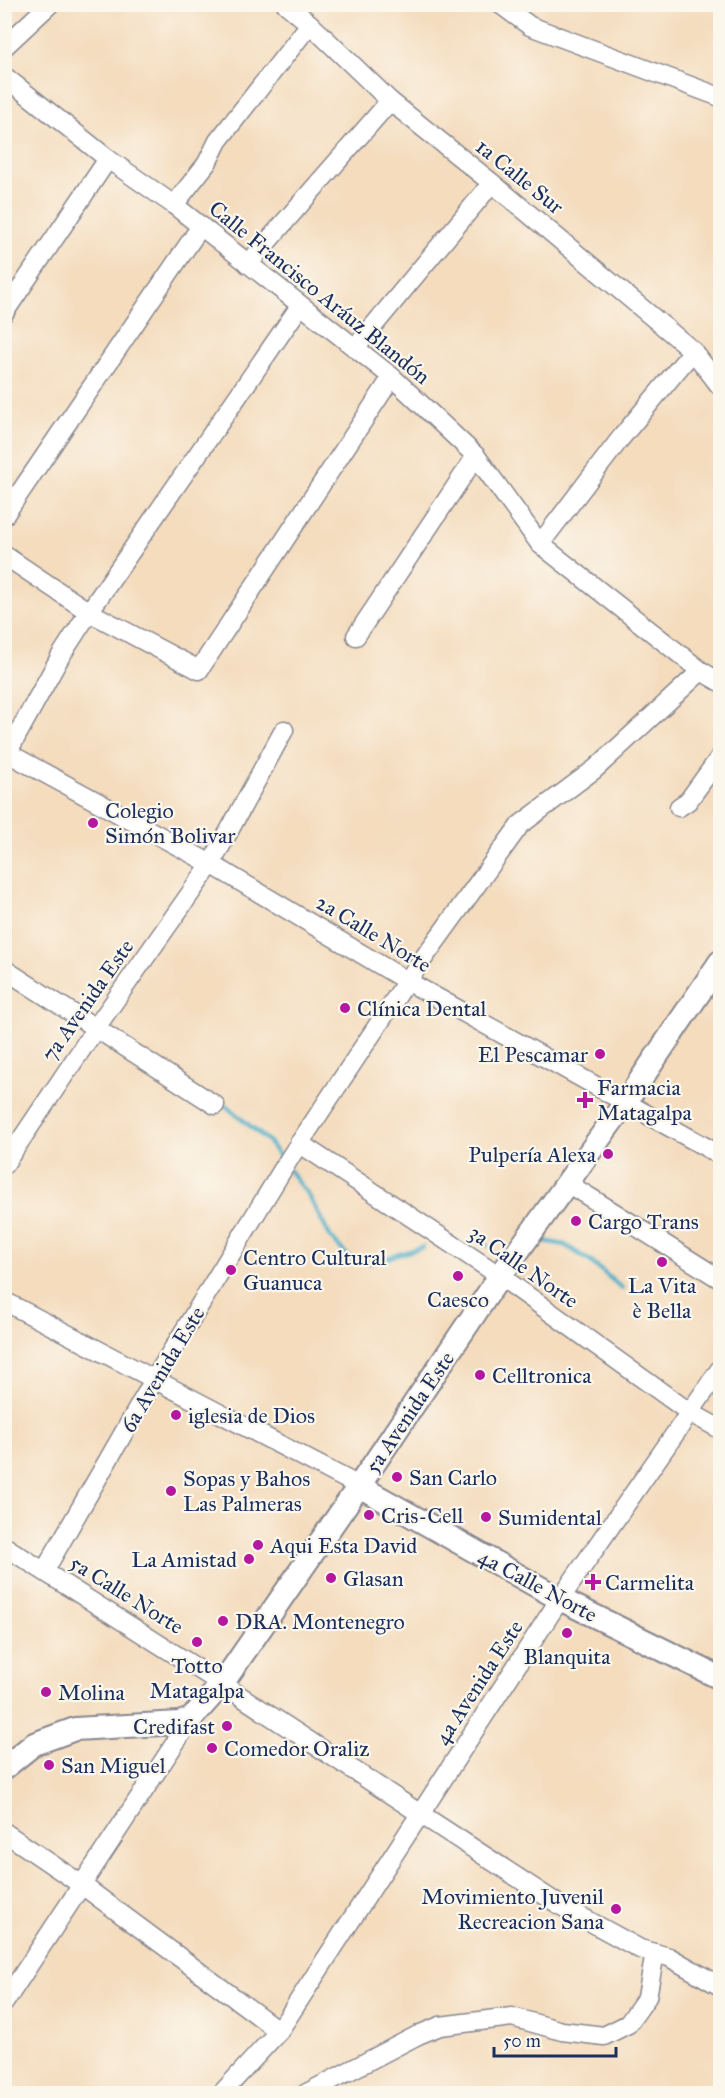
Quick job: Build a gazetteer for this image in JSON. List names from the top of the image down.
{
  "streets": {
    "street": [
      "1a Calle Sur",
      "Calle Francisco Aráuz Blandón",
      "2a Calle Norte",
      "7a Avenida Este",
      "3a Calle Norte",
      "6a Avenida Este",
      "5a Avenida Este",
      "4a Calle Norte",
      "5a Calle Norte",
      "4a Avenida Este"
    ]
  },
  "crossings": [
    ["Calle Francisco Aráuz Blandón", "6a Avenida Este"],
    ["2a Calle Norte", "7a Avenida Este"],
    ["2a Calle Norte", "6a Avenida Este"],
    ["2a Calle Norte", "5a Avenida Este"],
    ["3a Calle Norte", "6a Avenida Este"],
    ["3a Calle Norte", "5a Avenida Este"],
    ["3a Calle Norte", "4a Avenida Este"],
    ["6a Avenida Este", "5a Calle Norte"],
    ["5a Avenida Este", "4a Calle Norte"],
    ["5a Avenida Este", "5a Calle Norte"],
    ["4a Calle Norte", "4a Avenida Este"],
    ["5a Calle Norte", "4a Avenida Este"]
  ],
  "places": {
    "other": [
      "Colegio Simón Bolivar",
      "Clínica Dental",
      "El Pescamar",
      "Pulpería Alexa",
      "Cargo Trans",
      "La Vita è Bella",
      "Centro Cultural Guanuca",
      "Caesco",
      "Celltronica",
      "iglesia de Dios",
      "San Carlo",
      "Sopas y Bahos Las Palmeras",
      "Cris-Cell",
      "Sumidental",
      "Aqui Esta David",
      "La Amistad",
      "Glasan",
      "DRA. Montenegro",
      "Blanquita",
      "Totto Matagalpa",
      "Molina",
      "Credifast",
      "Comedor Oraliz",
      "San Miguel",
      "Movimiento Juvenil Recreacion Sana"
    ],
    "health": ["Farmacia Matagalpa", "Carmelita"]
  },
  "scale_bar": "50 m"
}
